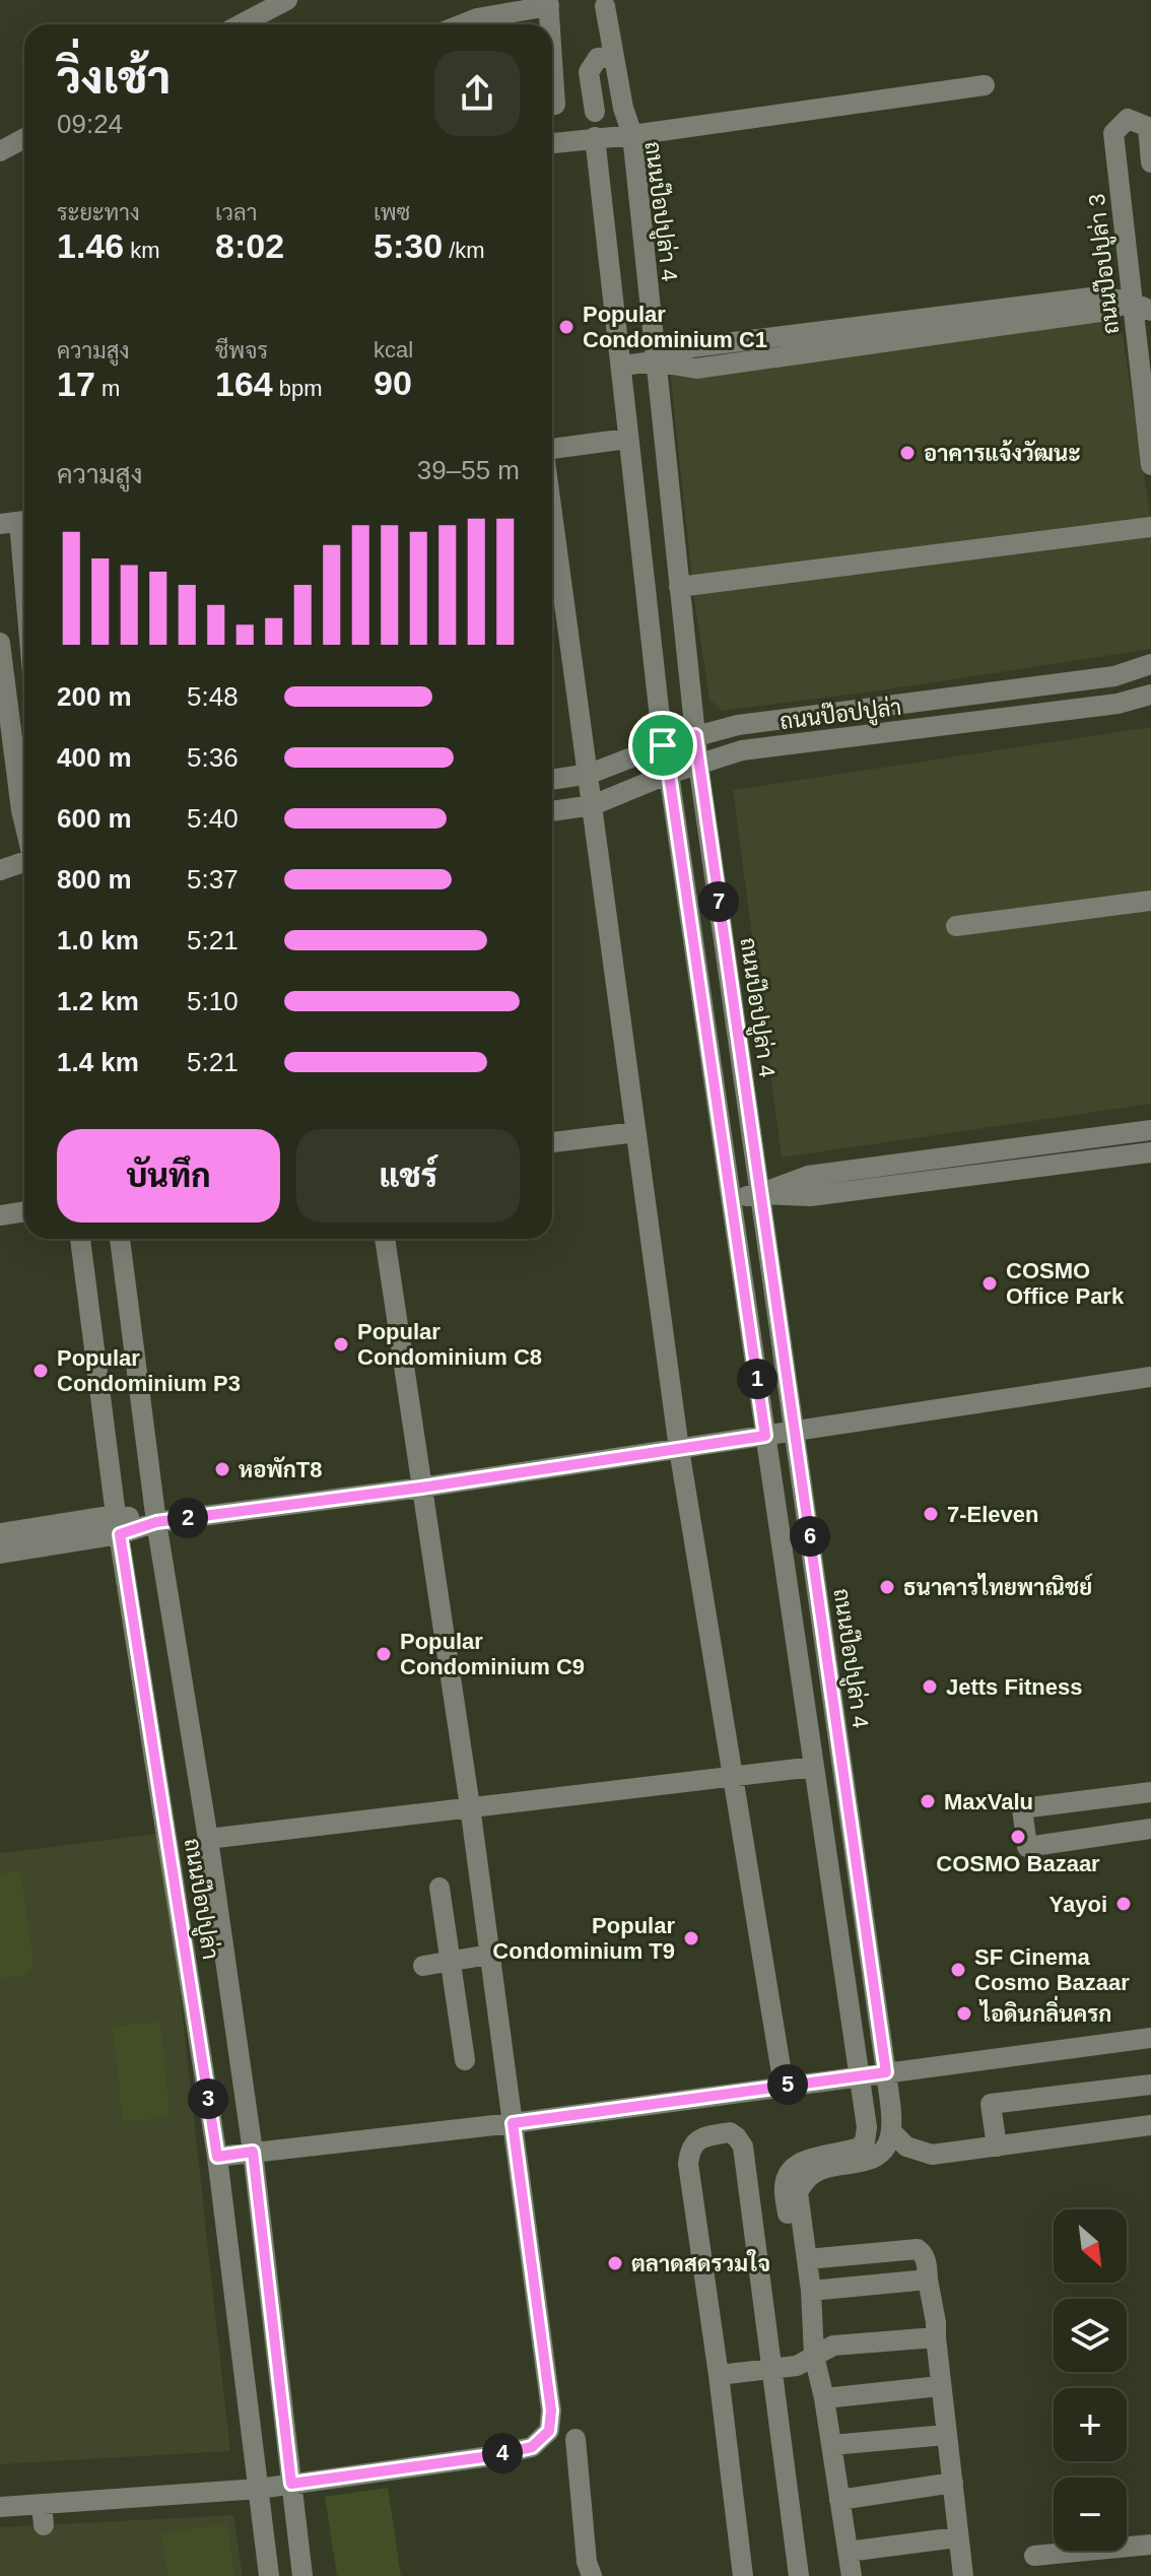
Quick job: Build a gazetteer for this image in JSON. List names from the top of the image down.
{
  "streets": {
    "street": ["ถนนป๊อปปูล่า 4", "ถนนป๊อปปูล่า 3", "ถนนป๊อปปูล่า"]
  },
  "crossings": [
    ["ถนนป๊อปปูล่า 4", "ถนนป๊อปปูล่า"]
  ],
  "places": [
    "Popular Condominium C1",
    "อาคารแจ้งวัฒนะ",
    "COSMO Office Park",
    "Popular Condominium C8",
    "Popular Condominium P3",
    "หอพักT8",
    "7-Eleven",
    "ธนาคารไทยพาณิชย์",
    "Popular Condominium C9",
    "Jetts Fitness",
    "MaxValu",
    "COSMO Bazaar",
    "Yayoi",
    "Popular Condominium T9",
    "SF Cinema Cosmo Bazaar",
    "ไอดินกลิ่นครก",
    "ตลาดสดรวมใจ"
  ],
  "north": "bottom right",
  "page": {
    "heading": ["วิ่งเช้า", "09:24"],
    "stats": [
      ["ระยะทาง", "1.46 km"],
      ["เวลา", "8:02"],
      ["เพซ", "5:30 /km"],
      ["ความสูง", "17 m"],
      ["ชีพจร", "164 bpm"],
      ["kcal", "90"]
    ],
    "chart": ["ความสูง", "39–55 m"],
    "list": [
      {
        "name": "200 m",
        "note": "5:48"
      },
      {
        "name": "400 m",
        "note": "5:36"
      },
      {
        "name": "600 m",
        "note": "5:40"
      },
      {
        "name": "800 m",
        "note": "5:37"
      },
      {
        "name": "1.0 km",
        "note": "5:21"
      },
      {
        "name": "1.2 km",
        "note": "5:10"
      },
      {
        "name": "1.4 km",
        "note": "5:21"
      }
    ],
    "pins": [
      "7",
      "1",
      "2",
      "6",
      "5",
      "3",
      "4"
    ],
    "buttons": ["บันทึก", "แชร์"],
    "map_buttons": ["+", "−"]
  }
}
